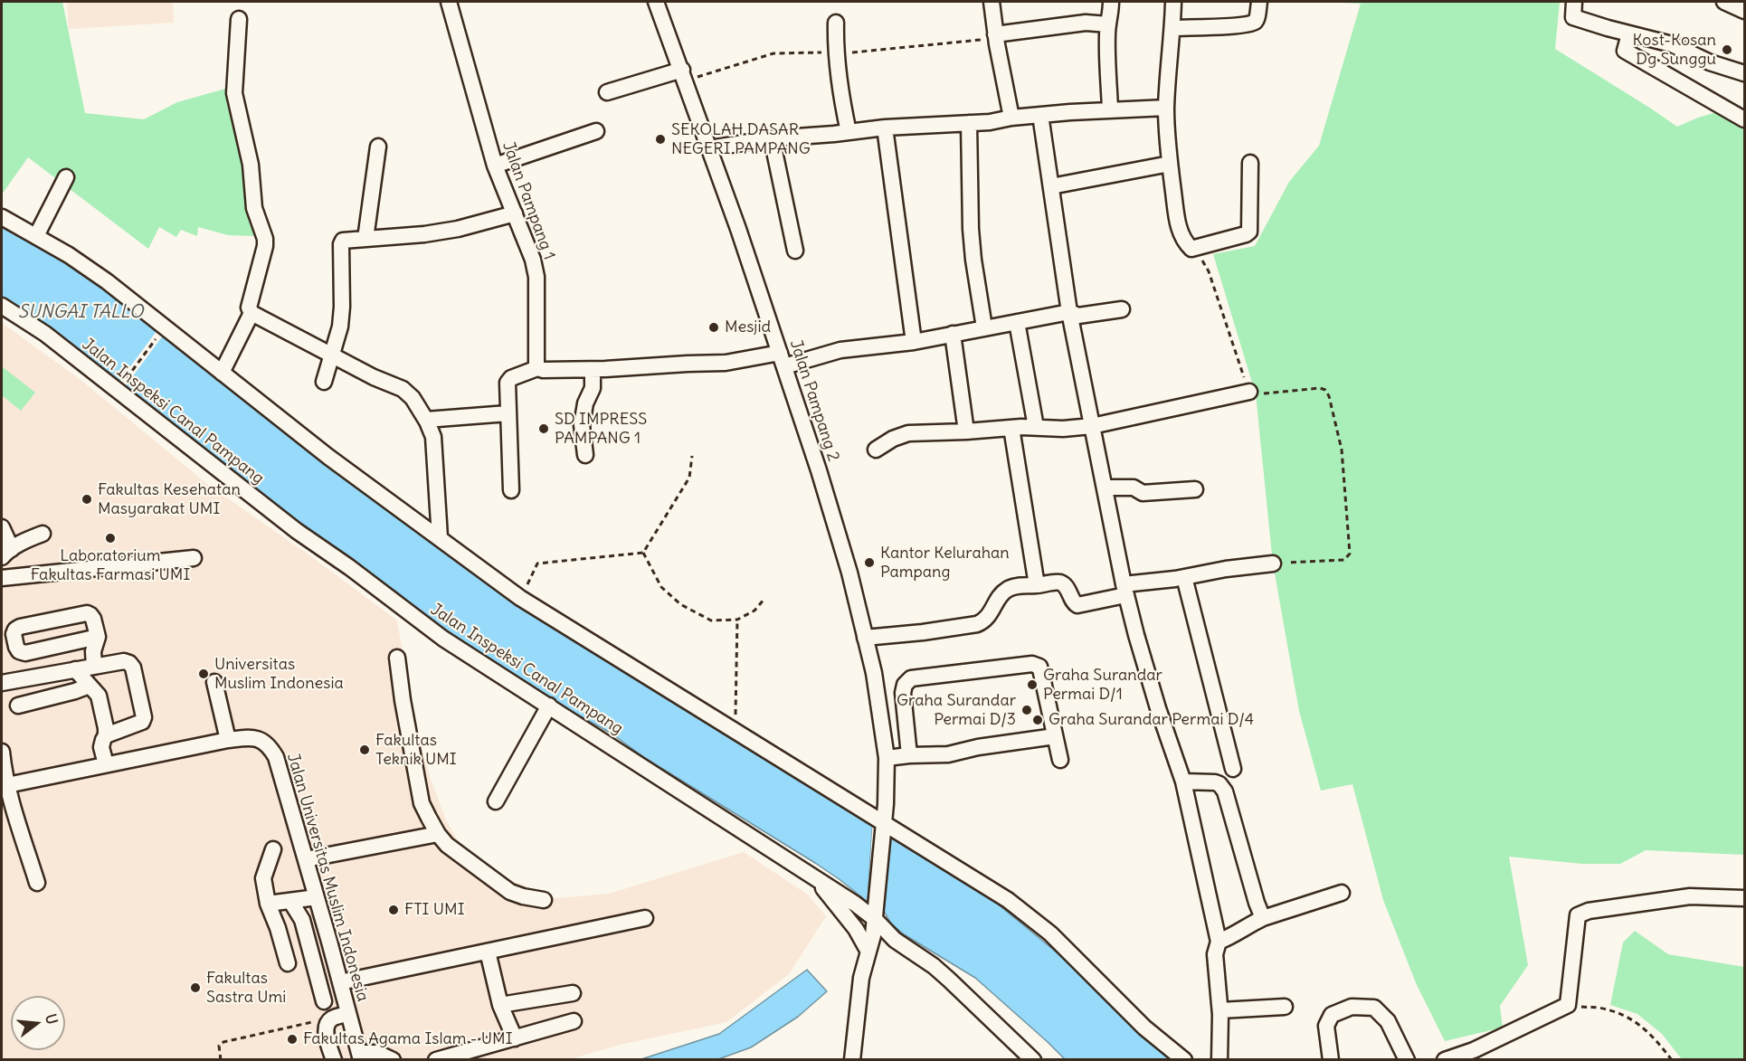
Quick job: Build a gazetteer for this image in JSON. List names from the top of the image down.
{
  "streets": {
    "street": [
      "Jalan Pampang 1",
      "Jalan Pampang 2",
      "Jalan Inspeksi Canal Pampang",
      "Jalan Universitas Muslim Indonesia"
    ]
  },
  "crossings": [
    ["Jalan Pampang 2", "Jalan Inspeksi Canal Pampang"]
  ],
  "water": ["SUNGAI TALLO"],
  "places": [
    "Kost-Kosan Dg Sunggu",
    "SEKOLAH DASAR NEGERI PAMPANG",
    "Mesjid",
    "SD IMPRESS PAMPANG 1",
    "Fakultas Kesehatan Masyarakat UMI",
    "Laboratorium Fakultas Farmasi UMI",
    "Kantor Kelurahan Pampang",
    "Universitas Muslim Indonesia",
    "Graha Surandar Permai D/1",
    "Graha Surandar Permai D/3",
    "Graha Surandar Permai D/4",
    "Fakultas Teknik UMI",
    "FTI UMI",
    "Fakultas Sastra Umi",
    "Fakultas Agama Islam - UMI"
  ],
  "north": "right"
}
